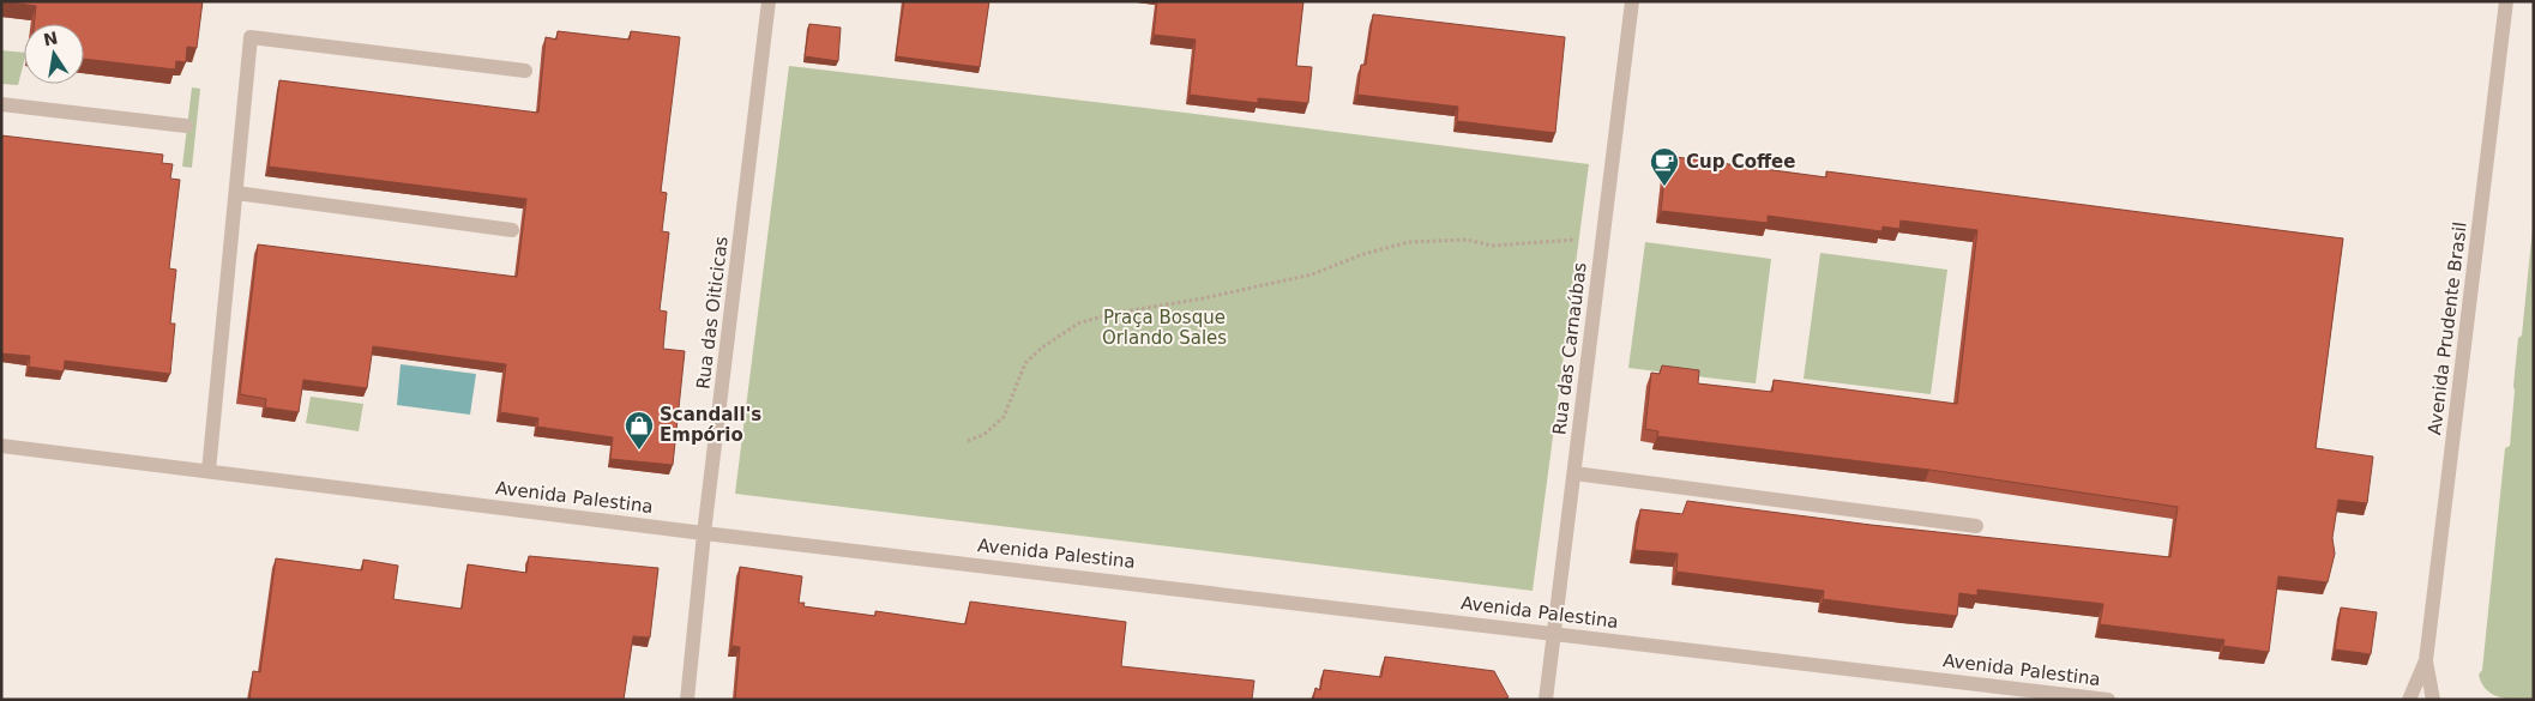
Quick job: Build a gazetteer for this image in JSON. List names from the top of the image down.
{
  "streets": {
    "street": [
      "Rua das Oiticicas",
      "Avenida Prudente Brasil",
      "Rua das Carnaúbas",
      "Avenida Palestina"
    ]
  },
  "crossings": [
    ["Rua das Oiticicas", "Avenida Palestina"],
    ["Rua das Carnaúbas", "Avenida Palestina"]
  ],
  "parks": ["Praça Bosque Orlando Sales"],
  "places": {
    "cafe": ["Cup Coffee"],
    "shop": ["Scandall's Empório"]
  },
  "north": "top"
}
